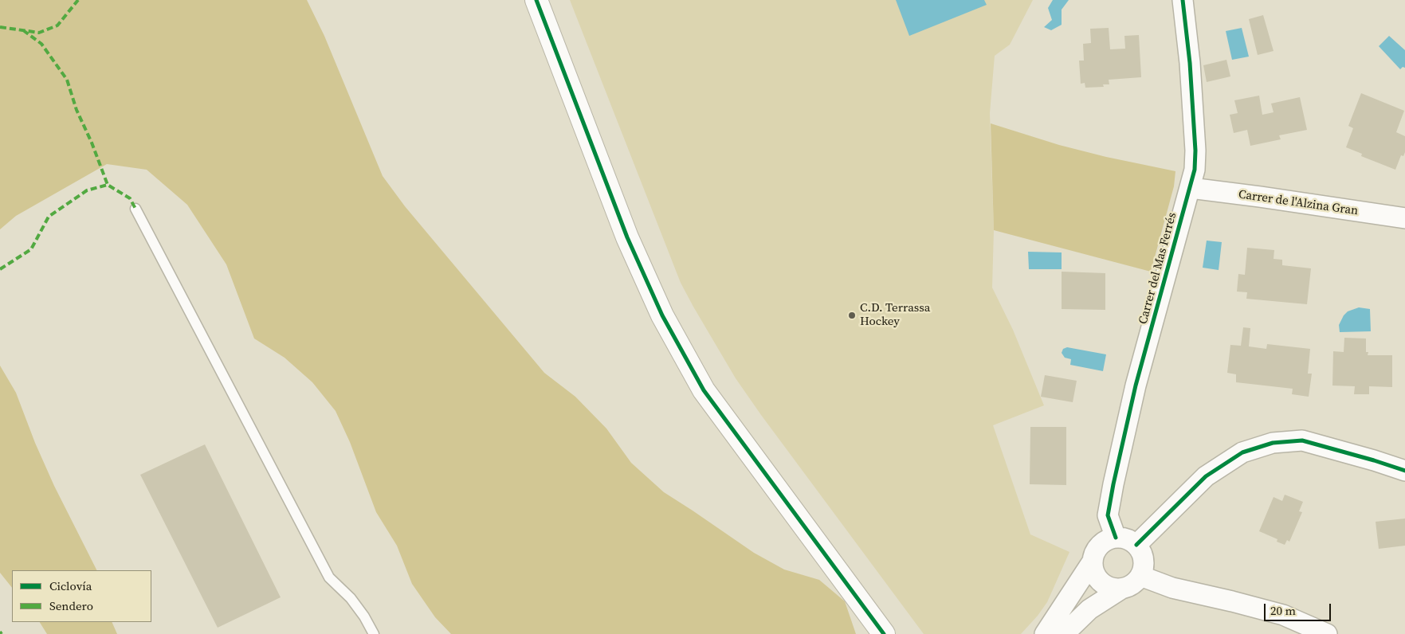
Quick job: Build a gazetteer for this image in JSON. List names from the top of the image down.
{
  "streets": {
    "street": ["Carrer de l'Alzina Gran", "Carrer del Mas Ferrés"]
  },
  "crossings": [
    ["Carrer de l'Alzina Gran", "Carrer del Mas Ferrés"]
  ],
  "places": ["C.D. Terrassa Hockey"],
  "legend": ["Ciclovía", "Sendero"],
  "scale_bar": "20 m"
}
